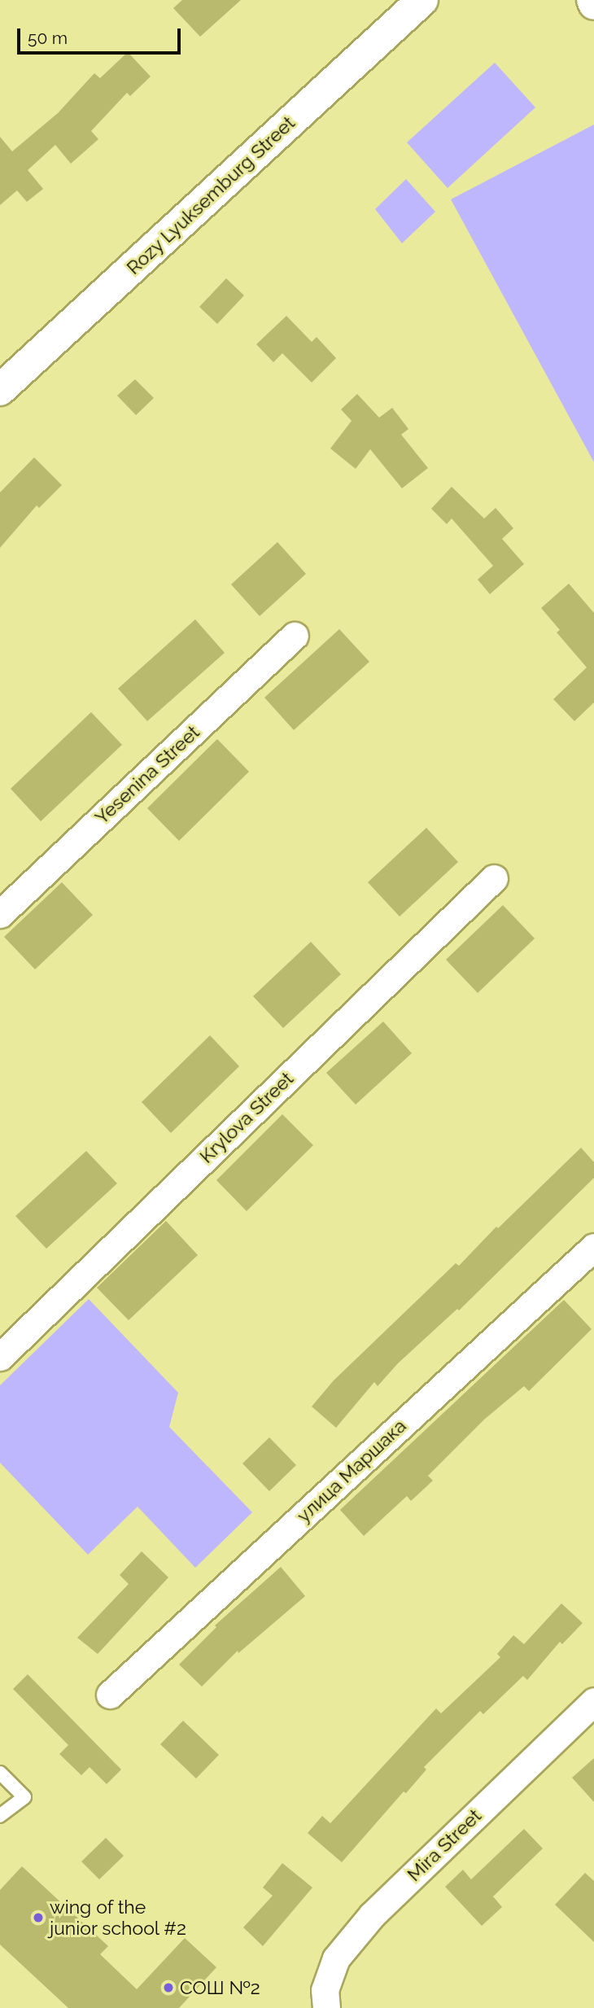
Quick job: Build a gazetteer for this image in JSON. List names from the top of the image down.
{
  "streets": {
    "street": [
      "Rozy Lyuksemburg Street",
      "Yesenina Street",
      "Krylova Street",
      "улица Маршака",
      "Mira Street"
    ]
  },
  "places": ["wing of the junior school #2", "СОШ №2"],
  "scale_bar": "50 m"
}
